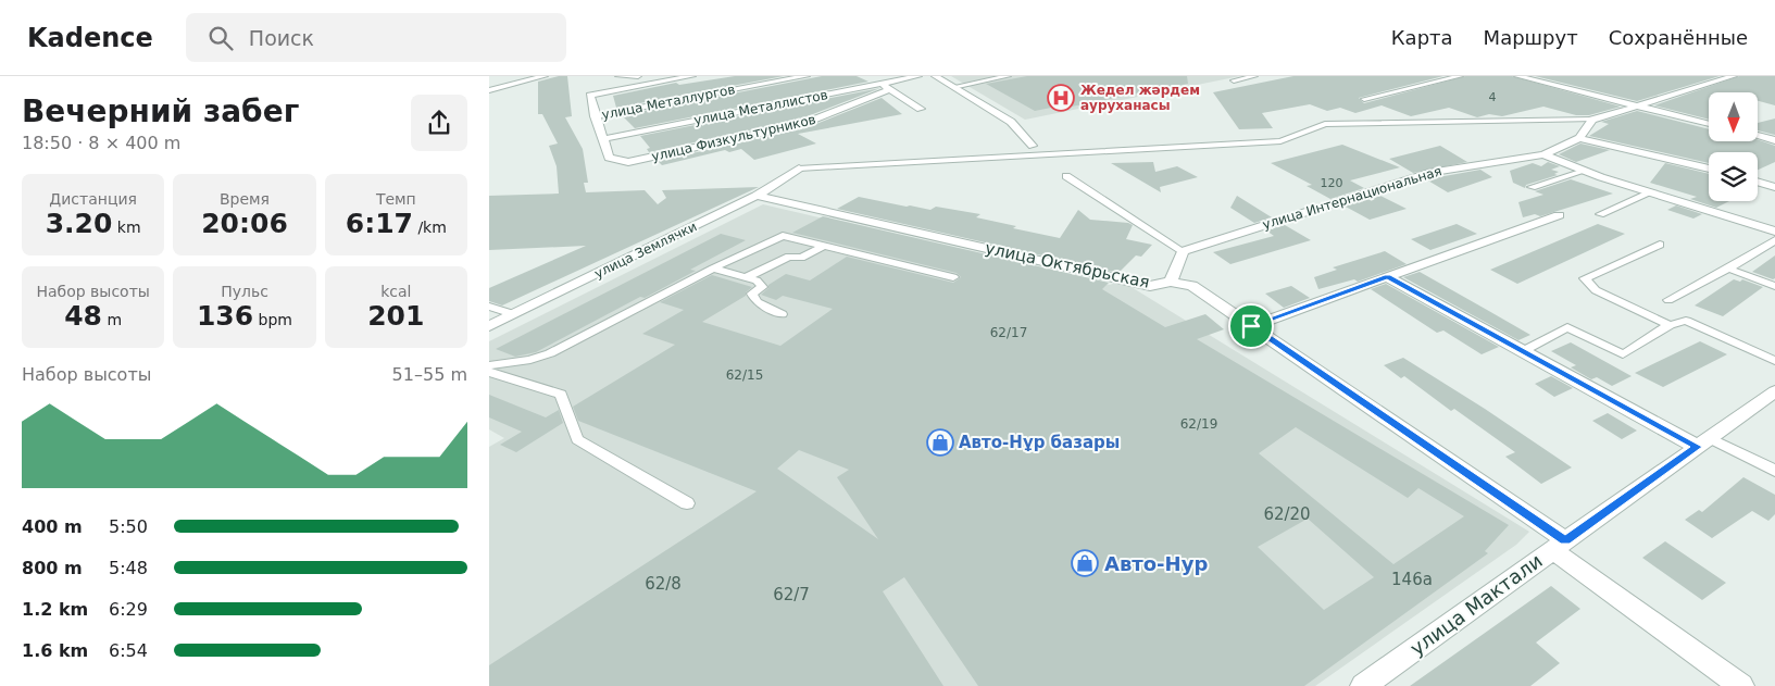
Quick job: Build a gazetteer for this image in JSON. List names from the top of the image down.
{
  "streets": {
    "street": [
      "улица Металлургов",
      "улица Металлистов",
      "улица Физкультурников",
      "улица Интернациональная",
      "улица Землячки",
      "улица Октябрьская",
      "улица Мактали"
    ]
  },
  "crossings": [
    ["улица Металлистов", "улица Физкультурников"],
    ["улица Землячки", "улица Октябрьская"],
    ["улица Октябрьская", "улица Мактали"]
  ],
  "places": {
    "hospital": ["Жедел жәрдем ауруханасы"],
    "shop": ["Авто-Нұр базары", "Авто-Нур"]
  },
  "house_numbers": [
    "4",
    "120",
    "62/17",
    "62/15",
    "62/19",
    "62/20",
    "146а",
    "62/8",
    "62/7"
  ],
  "north": "bottom",
  "page": {
    "header": "Kadence",
    "search": "Поиск",
    "nav": ["Карта", "Маршрут", "Сохранённые"],
    "heading": ["Вечерний забег", "18:50 · 8 × 400 m"],
    "stats": [
      ["Дистанция", "3.20 km"],
      ["Время", "20:06"],
      ["Темп", "6:17 /km"],
      ["Набор высоты", "48 m"],
      ["Пульс", "136 bpm"],
      ["kcal", "201"]
    ],
    "chart": ["Набор высоты", "51–55 m"],
    "list": [
      {
        "name": "400 m",
        "note": "5:50"
      },
      {
        "name": "800 m",
        "note": "5:48"
      },
      {
        "name": "1.2 km",
        "note": "6:29"
      },
      {
        "name": "1.6 km",
        "note": "6:54"
      }
    ]
  }
}
